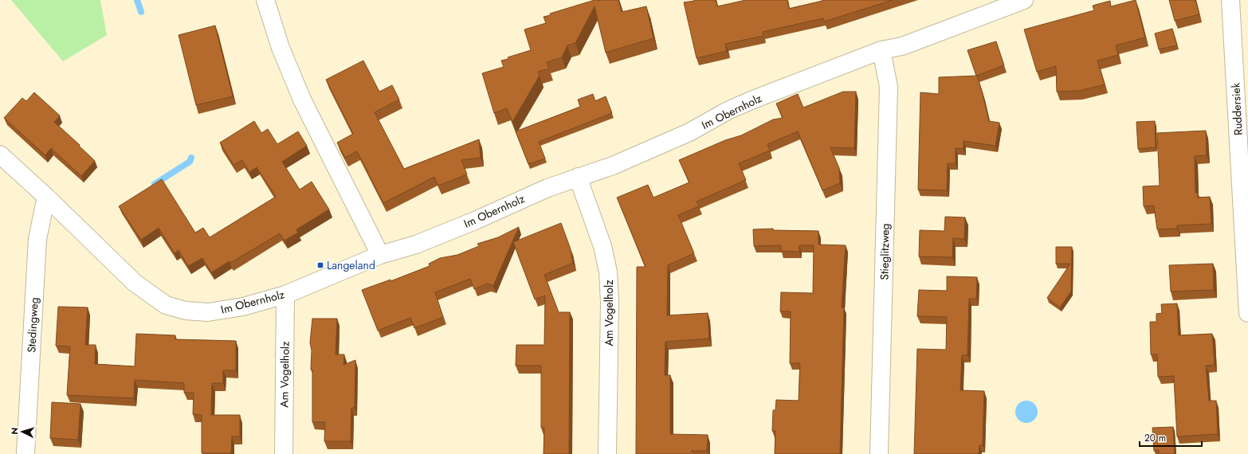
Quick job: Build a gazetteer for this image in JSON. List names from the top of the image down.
{
  "streets": {
    "street": [
      "Ruddersiek",
      "Im Obernholz",
      "Stieglitzweg",
      "Am Vogelholz",
      "Stedingweg"
    ]
  },
  "crossings": [
    ["Im Obernholz", "Stieglitzweg"],
    ["Im Obernholz", "Am Vogelholz"],
    ["Im Obernholz", "Stedingweg"]
  ],
  "places": {
    "transit": ["Langeland"]
  },
  "scale_bar": "20 m",
  "north": "left"
}
